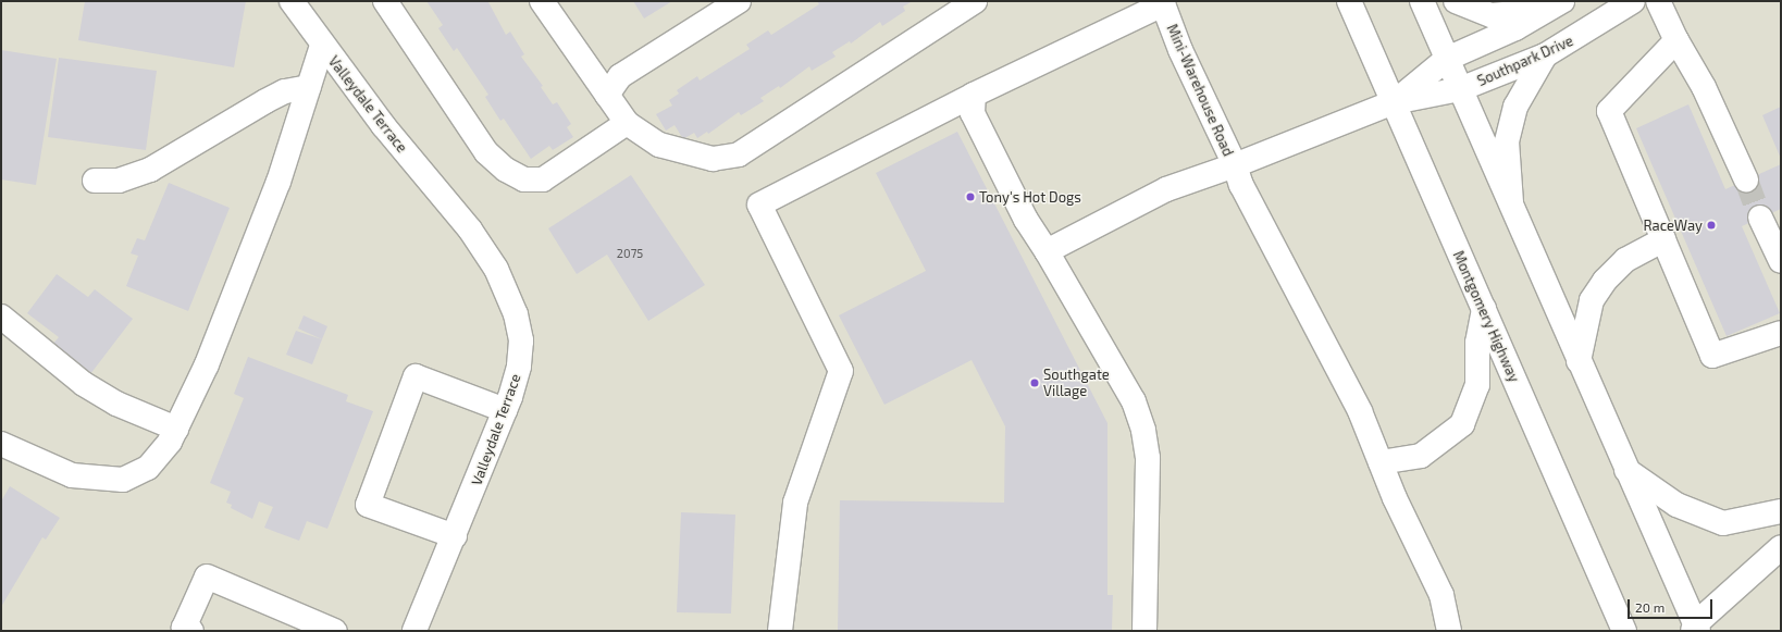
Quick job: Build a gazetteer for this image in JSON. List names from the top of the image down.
{
  "streets": {
    "main road": [
      "Southpark Drive",
      "Mini-Warehouse Road",
      "Valleydale Terrace",
      "Montgomery Highway"
    ]
  },
  "crossings": [
    ["Southpark Drive", "Mini-Warehouse Road"],
    ["Southpark Drive", "Montgomery Highway"],
    ["Mini-Warehouse Road", "Montgomery Highway"]
  ],
  "places": ["Tony's Hot Dogs", "RaceWay", "Southgate Village"],
  "house_numbers": ["2075"],
  "scale_bar": "20 m"
}
